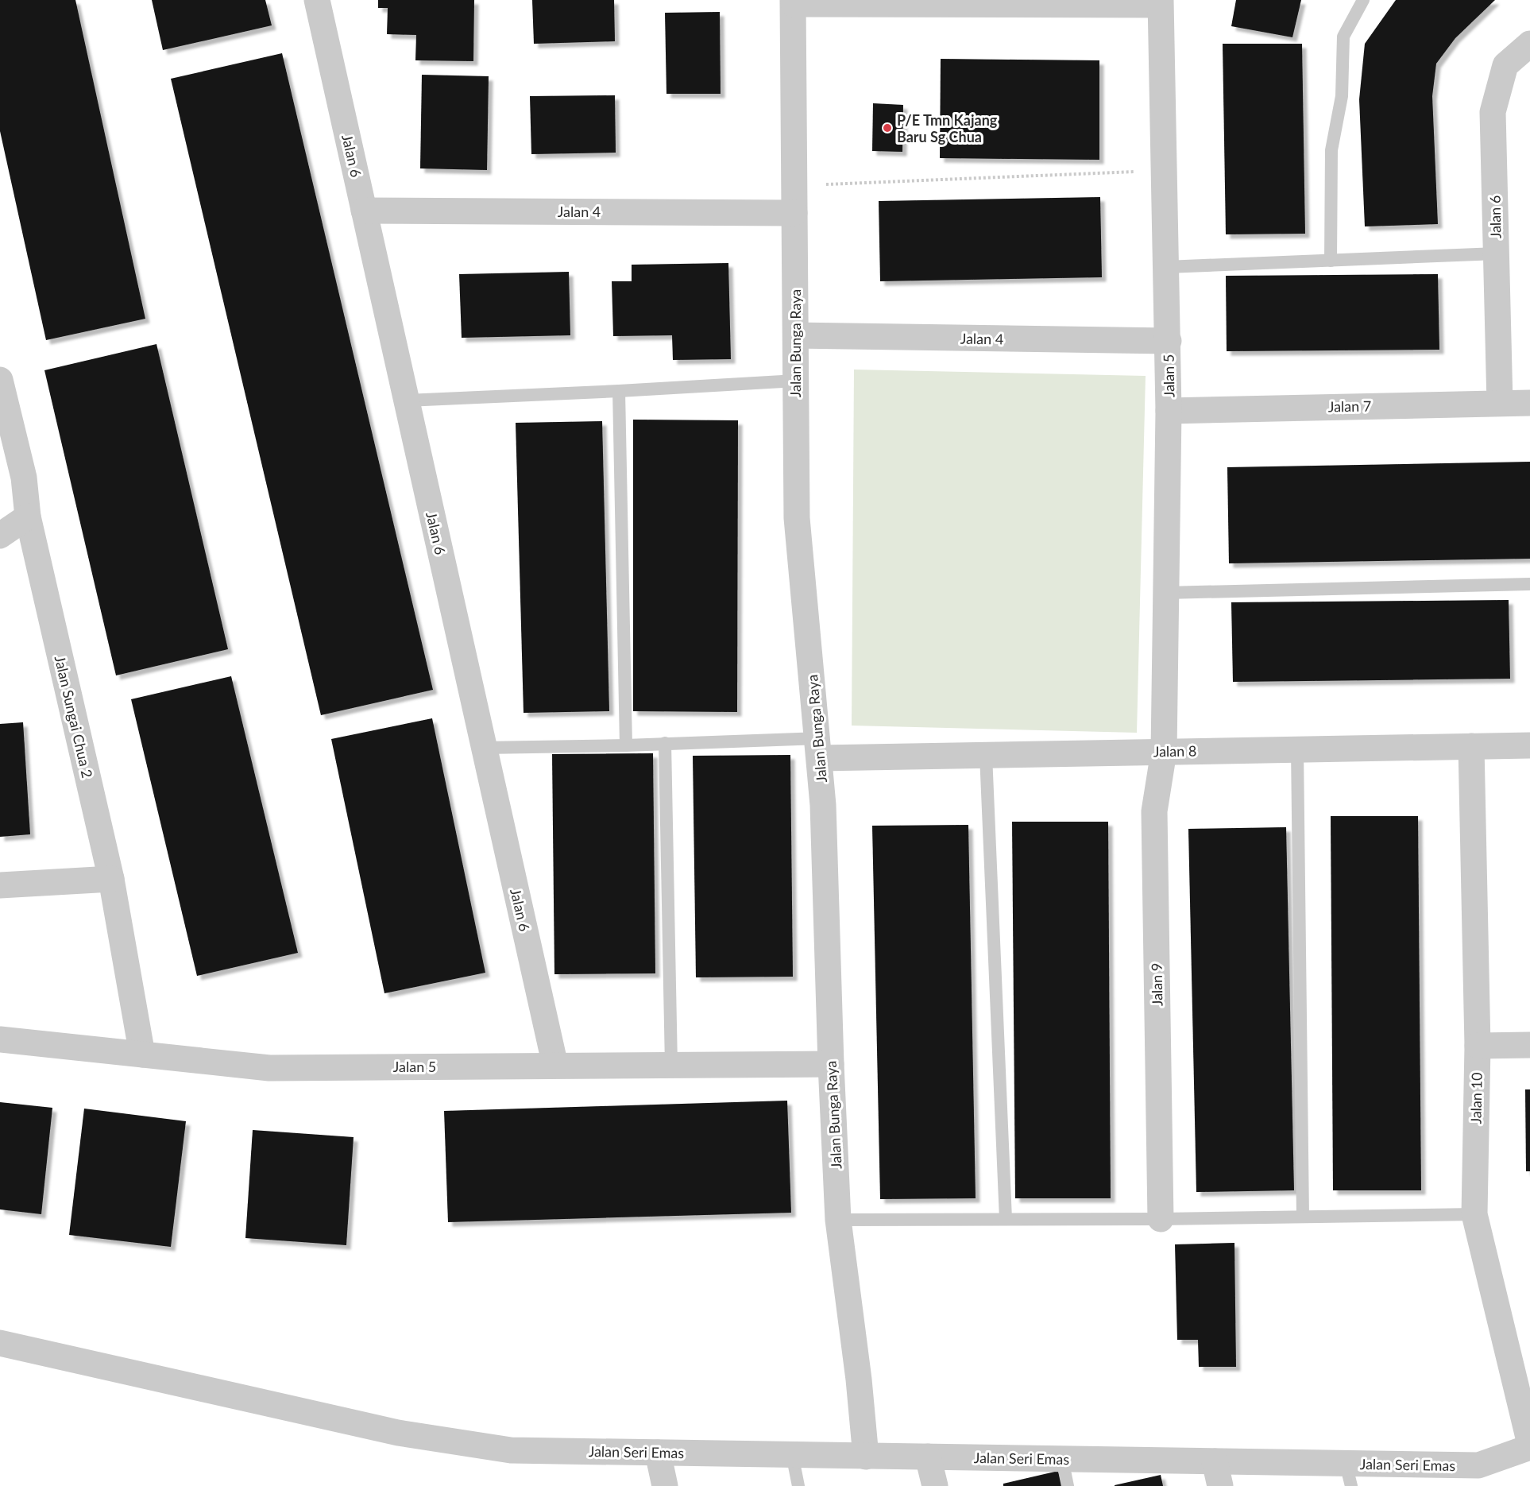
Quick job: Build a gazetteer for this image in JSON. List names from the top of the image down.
{
  "streets": {
    "street": [
      "Jalan 6",
      "Jalan 4",
      "Jalan Bunga Raya",
      "Jalan 5",
      "Jalan 7",
      "Jalan Sungai Chua 2",
      "Jalan 8",
      "Jalan 9",
      "Jalan 10",
      "Jalan Seri Emas"
    ]
  },
  "crossings": [
    ["Jalan 6", "Jalan 4"],
    ["Jalan 6", "Jalan 5"],
    ["Jalan 6", "Jalan 7"],
    ["Jalan 4", "Jalan Bunga Raya"],
    ["Jalan 4", "Jalan 5"],
    ["Jalan Bunga Raya", "Jalan 5"],
    ["Jalan Bunga Raya", "Jalan 8"],
    ["Jalan Bunga Raya", "Jalan Seri Emas"],
    ["Jalan 5", "Jalan 7"],
    ["Jalan 5", "Jalan Sungai Chua 2"],
    ["Jalan 5", "Jalan 8"],
    ["Jalan 5", "Jalan 9"],
    ["Jalan 8", "Jalan 9"],
    ["Jalan 8", "Jalan 10"],
    ["Jalan 10", "Jalan Seri Emas"]
  ],
  "places": ["P/E Tmn Kajang Baru Sg Chua"]
}
